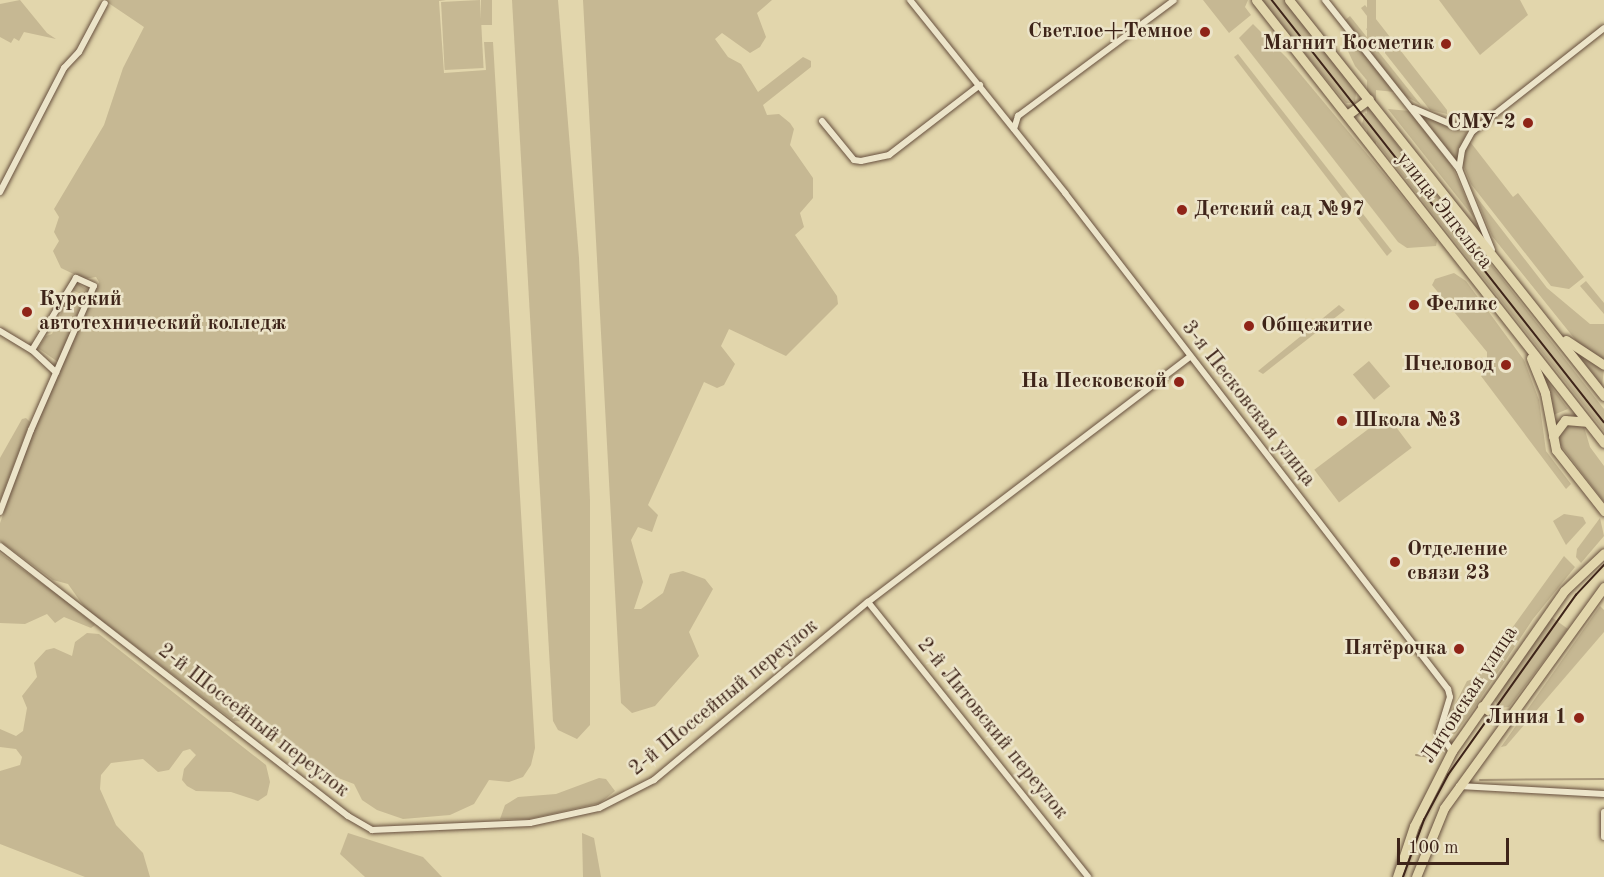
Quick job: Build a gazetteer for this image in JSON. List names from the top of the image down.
{
  "streets": {
    "main road": ["улица Энгельса", "Литовская улица"],
    "street": ["3-я Песковская улица", "2-й Шоссейный переулок", "2-й Литовский переулок"]
  },
  "crossings": [
    ["3-я Песковская улица", "Литовская улица"],
    ["3-я Песковская улица", "2-й Шоссейный переулок"],
    ["2-й Шоссейный переулок", "2-й Литовский переулок"]
  ],
  "places": [
    "Светлое+Темное",
    "Магнит Косметик",
    "СМУ-2",
    "Детский сад №97",
    "Феликс",
    "Курский автотехнический колледж",
    "Общежитие",
    "Пчеловод",
    "На Песковской",
    "Школа №3",
    "Отделение связи 23",
    "Пятёрочка",
    "Линия 1"
  ],
  "scale_bar": "100 m"
}
